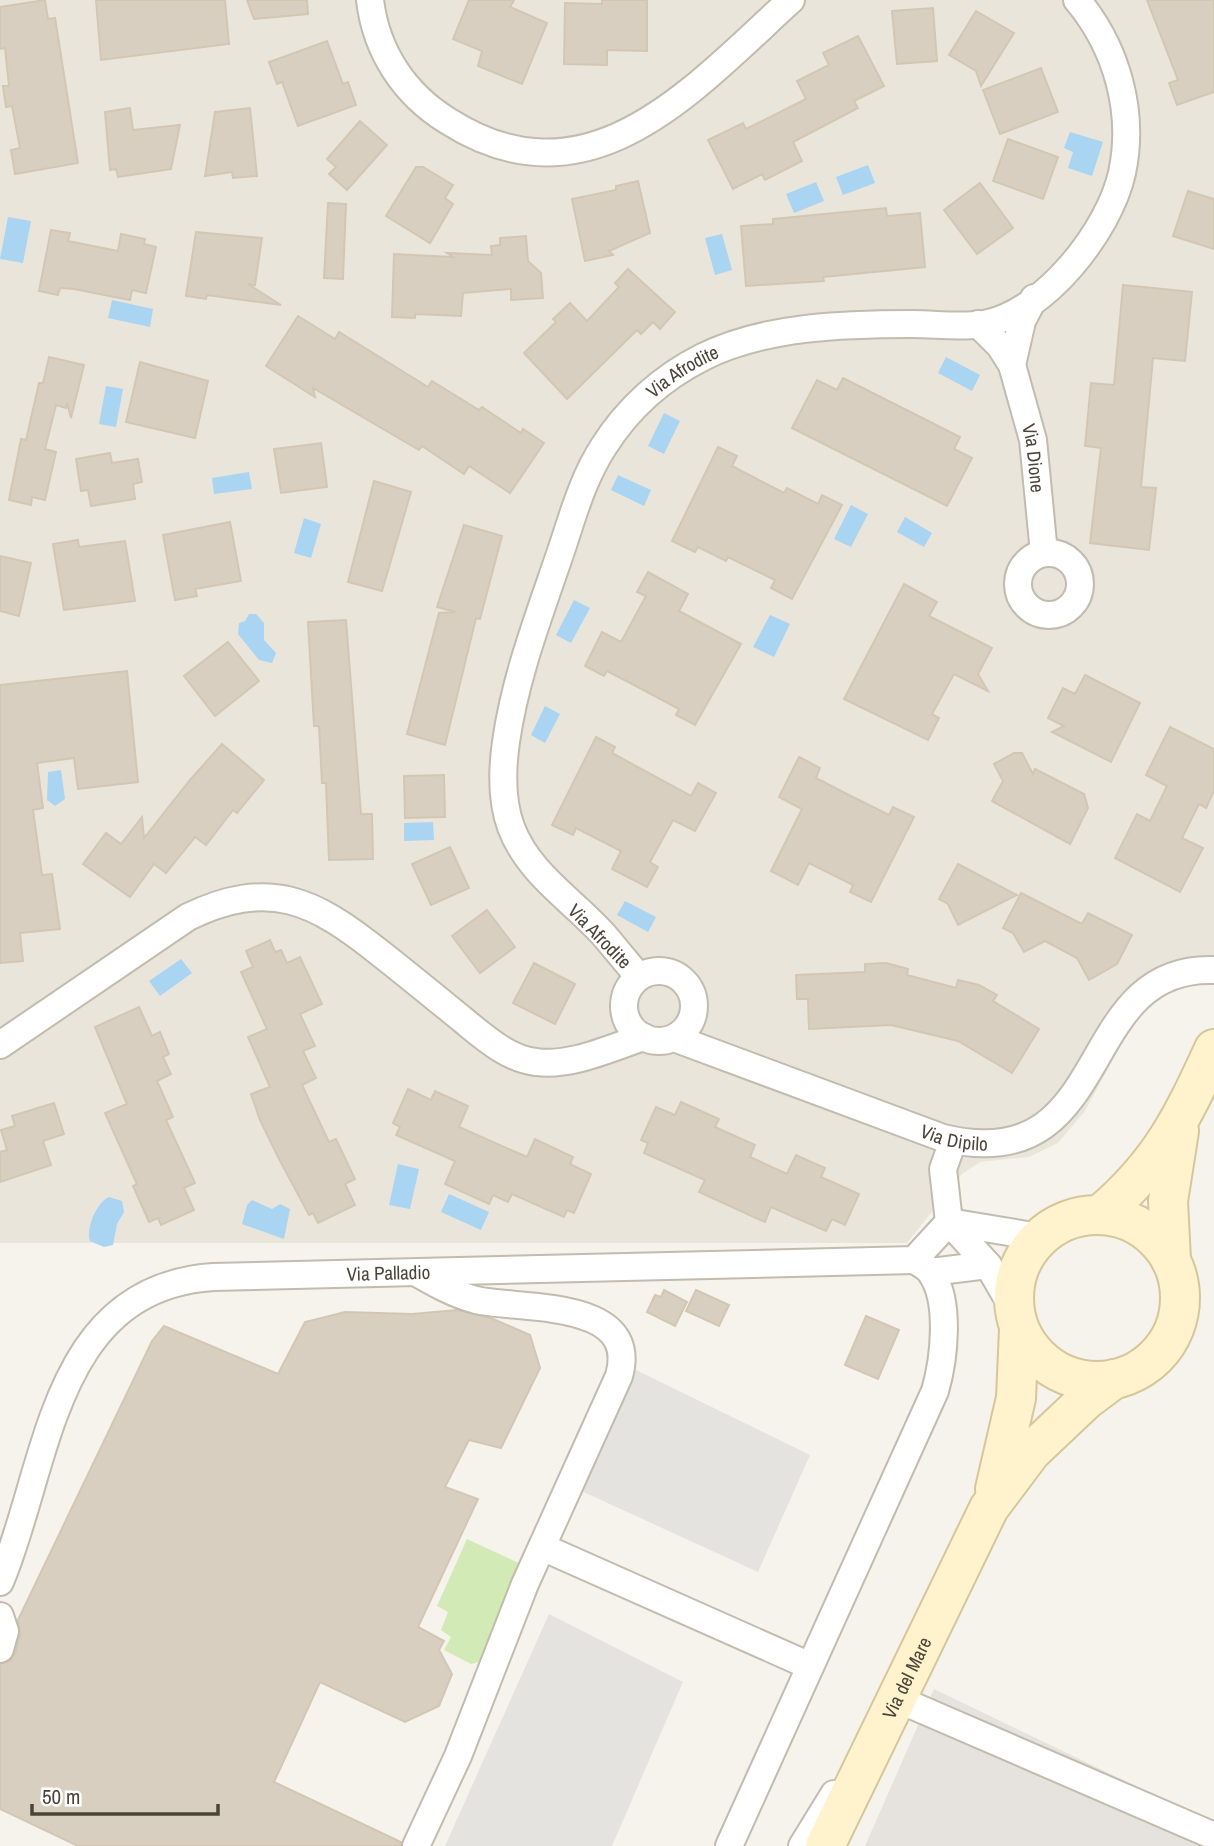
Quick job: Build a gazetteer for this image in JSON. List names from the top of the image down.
{
  "streets": {
    "main road": ["Via del Mare"],
    "street": [
      "Via Afrodite",
      "Via Dione",
      "Via Dipilo",
      "Via Palladio"
    ]
  },
  "crossings": [
    ["Via Afrodite", "Via Dione"],
    ["Via Afrodite", "Via Dipilo"]
  ],
  "scale_bar": "50 m"
}
